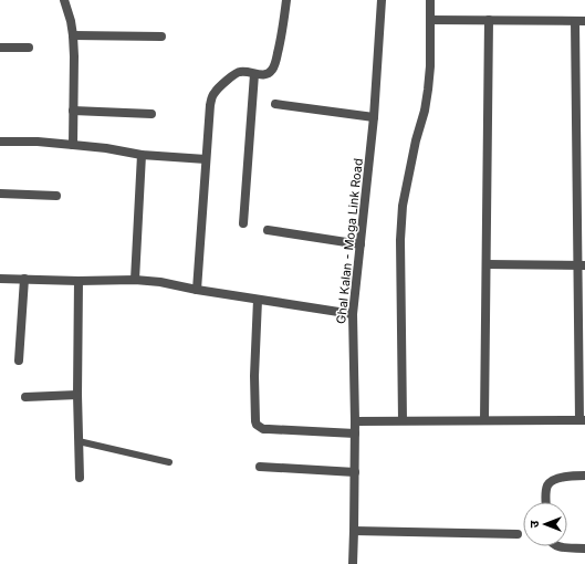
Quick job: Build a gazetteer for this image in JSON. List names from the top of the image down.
{
  "streets": {
    "street": ["Ghal Kalan - Moga Link Road"]
  },
  "north": "left"
}
